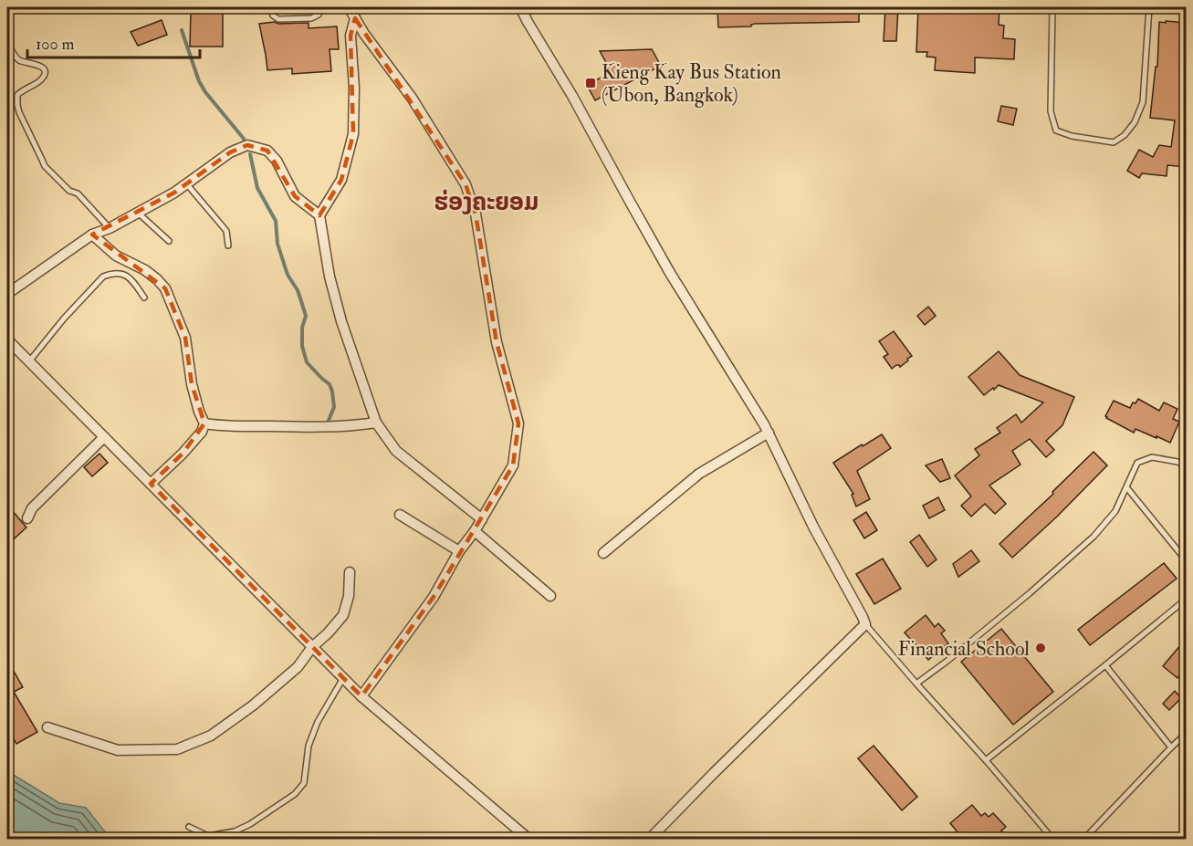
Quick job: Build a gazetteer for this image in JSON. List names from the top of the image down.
{
  "districts": ["ຮ່ອງຄະຍອມ"],
  "places": {
    "transit": ["Kieng Kay Bus Station (Ubon, Bangkok)"],
    "other": ["Financial School"]
  },
  "scale_bar": "100 m"
}
